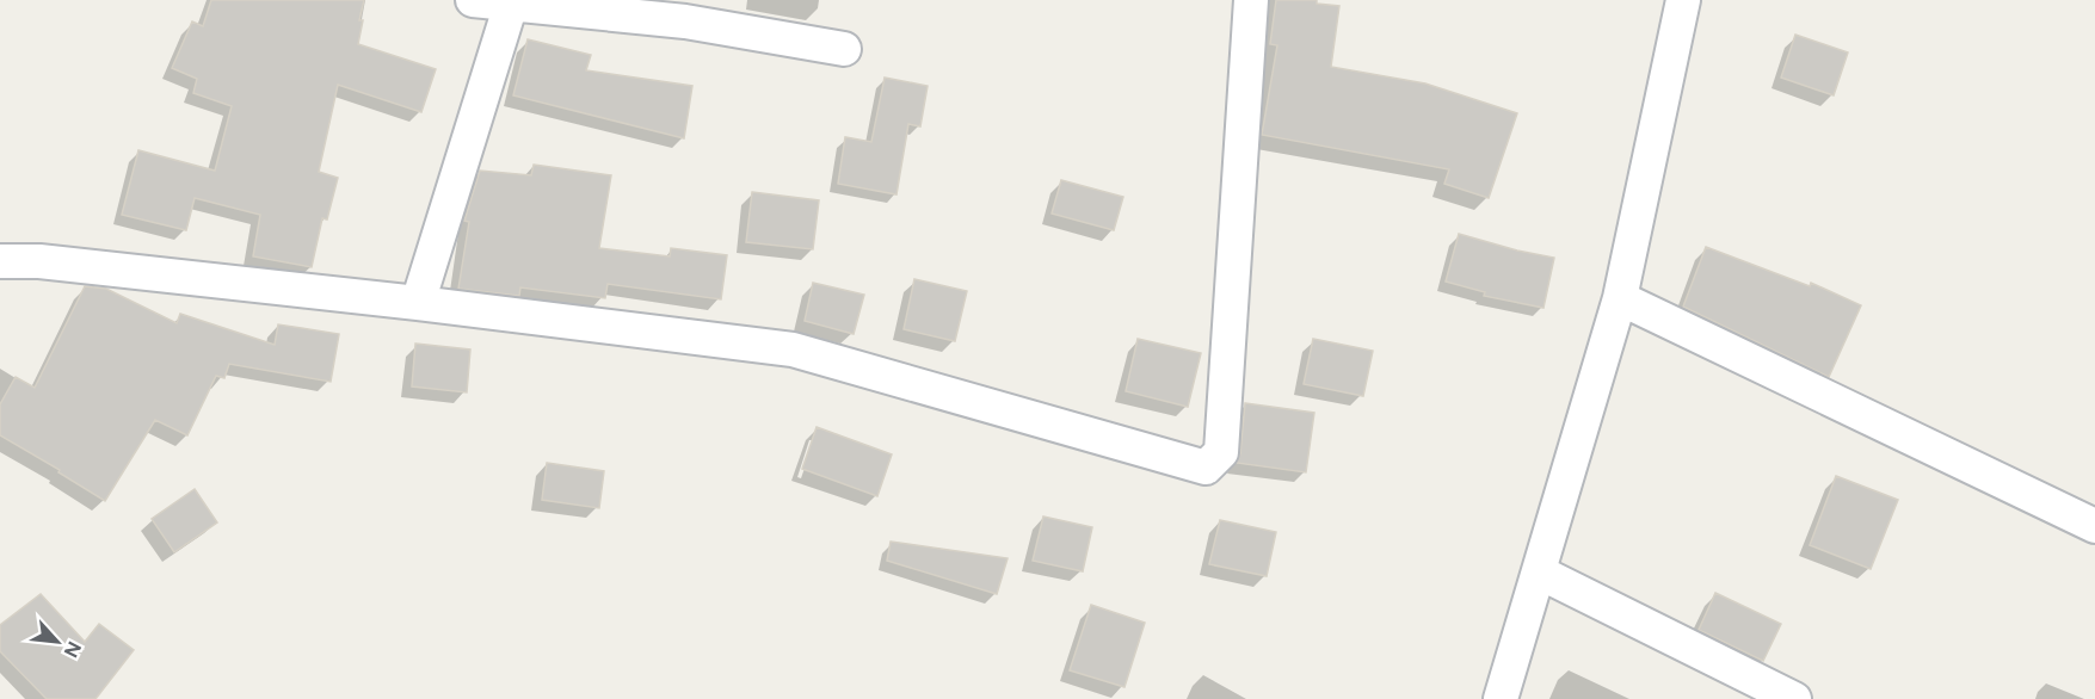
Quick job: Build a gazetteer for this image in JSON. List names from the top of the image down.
{
  "north": "bottom right"
}
